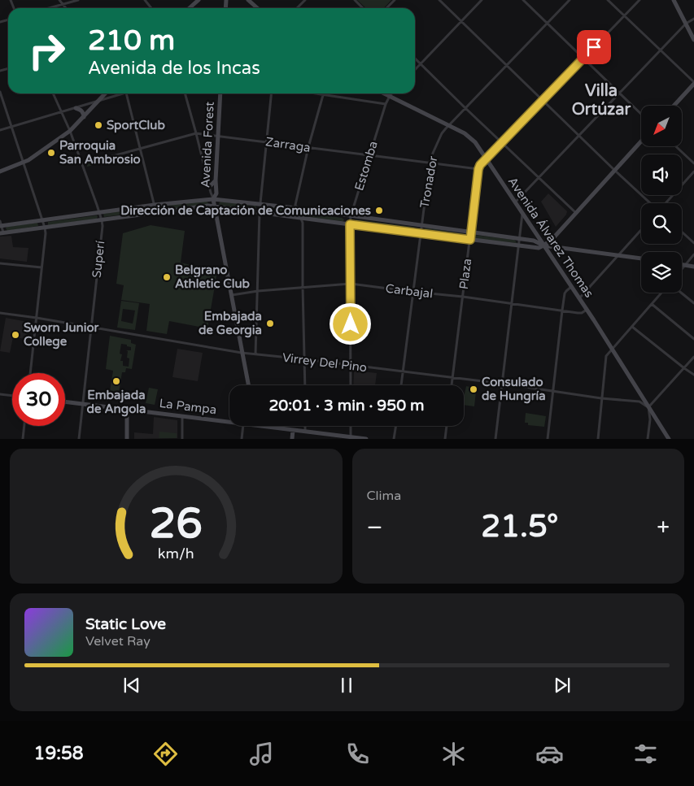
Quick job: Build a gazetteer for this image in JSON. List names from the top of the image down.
{
  "streets": {
    "main road": ["Avenida Forest", "Avenida Álvarez Thomas", "La Pampa"],
    "street": [
      "Zarraga",
      "Estomba",
      "Tronador",
      "Superí",
      "Plaza",
      "Carbajal",
      "Virrey Del Pino"
    ]
  },
  "crossings": [
    ["Avenida Forest", "Zarraga"],
    ["Avenida Forest", "Carbajal"],
    ["Avenida Forest", "Virrey Del Pino"],
    ["Zarraga", "Estomba"],
    ["Zarraga", "Tronador"],
    ["Zarraga", "Plaza"],
    ["Estomba", "Avenida Álvarez Thomas"],
    ["Estomba", "Carbajal"],
    ["Estomba", "Virrey Del Pino"],
    ["Tronador", "Avenida Álvarez Thomas"],
    ["Tronador", "Carbajal"],
    ["Tronador", "Virrey Del Pino"],
    ["Avenida Álvarez Thomas", "Carbajal"],
    ["Avenida Álvarez Thomas", "Virrey Del Pino"],
    ["Superí", "Virrey Del Pino"],
    ["Superí", "La Pampa"],
    ["Plaza", "Carbajal"],
    ["Plaza", "Virrey Del Pino"]
  ],
  "districts": ["Villa Ortúzar"],
  "places": [
    "SportClub",
    "Parroquia San Ambrosio",
    "Dirección de Captación de Comunicaciones",
    "Belgrano Athletic Club",
    "Embajada de Georgia",
    "Sworn Junior College",
    "Embajada de Angola",
    "Consulado de Hungría"
  ],
  "north": "bottom left",
  "page": {
    "turn": ["210 m", "Avenida de los Incas"],
    "limit": "30",
    "trip": "20:01 · 3 min · 950 m",
    "tile": "Clima",
    "heat": ["−", "21.5°", "+"],
    "song": ["Static Love", "Velvet Ray"],
    "tabs": "19:58",
    "gauge": ["26", "km/h"]
  }
}
